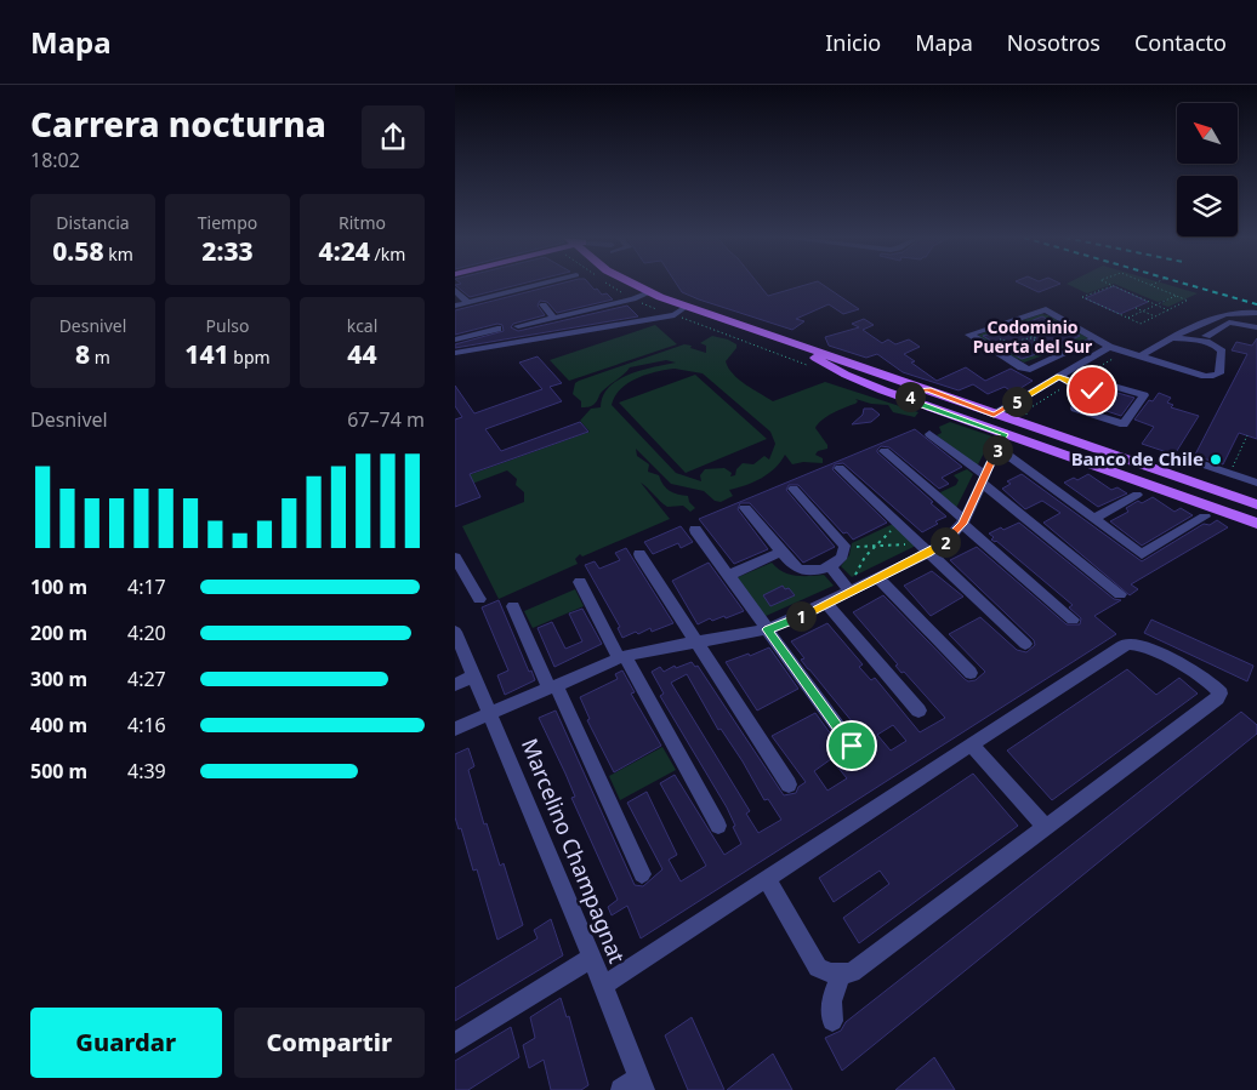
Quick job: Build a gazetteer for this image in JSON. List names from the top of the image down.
{
  "streets": {
    "street": ["Marcelino Champagnat"]
  },
  "districts": ["Codominio Puerta del Sur"],
  "places": ["Banco de Chile"],
  "north": "top left",
  "page": {
    "header": "Mapa",
    "nav": [
      "Inicio",
      "Mapa",
      "Nosotros",
      "Contacto"
    ],
    "heading": ["Carrera nocturna", "18:02"],
    "stats": [
      ["Distancia", "0.58 km"],
      ["Tiempo", "2:33"],
      ["Ritmo", "4:24 /km"],
      ["Desnivel", "8 m"],
      ["Pulso", "141 bpm"],
      ["kcal", "44"]
    ],
    "pins": [
      "4",
      "5",
      "3",
      "2",
      "1"
    ],
    "chart": ["Desnivel", "67–74 m"],
    "list": [
      {
        "name": "100 m",
        "note": "4:17"
      },
      {
        "name": "200 m",
        "note": "4:20"
      },
      {
        "name": "300 m",
        "note": "4:27"
      },
      {
        "name": "400 m",
        "note": "4:16"
      },
      {
        "name": "500 m",
        "note": "4:39"
      }
    ],
    "buttons": ["Guardar", "Compartir"]
  }
}
